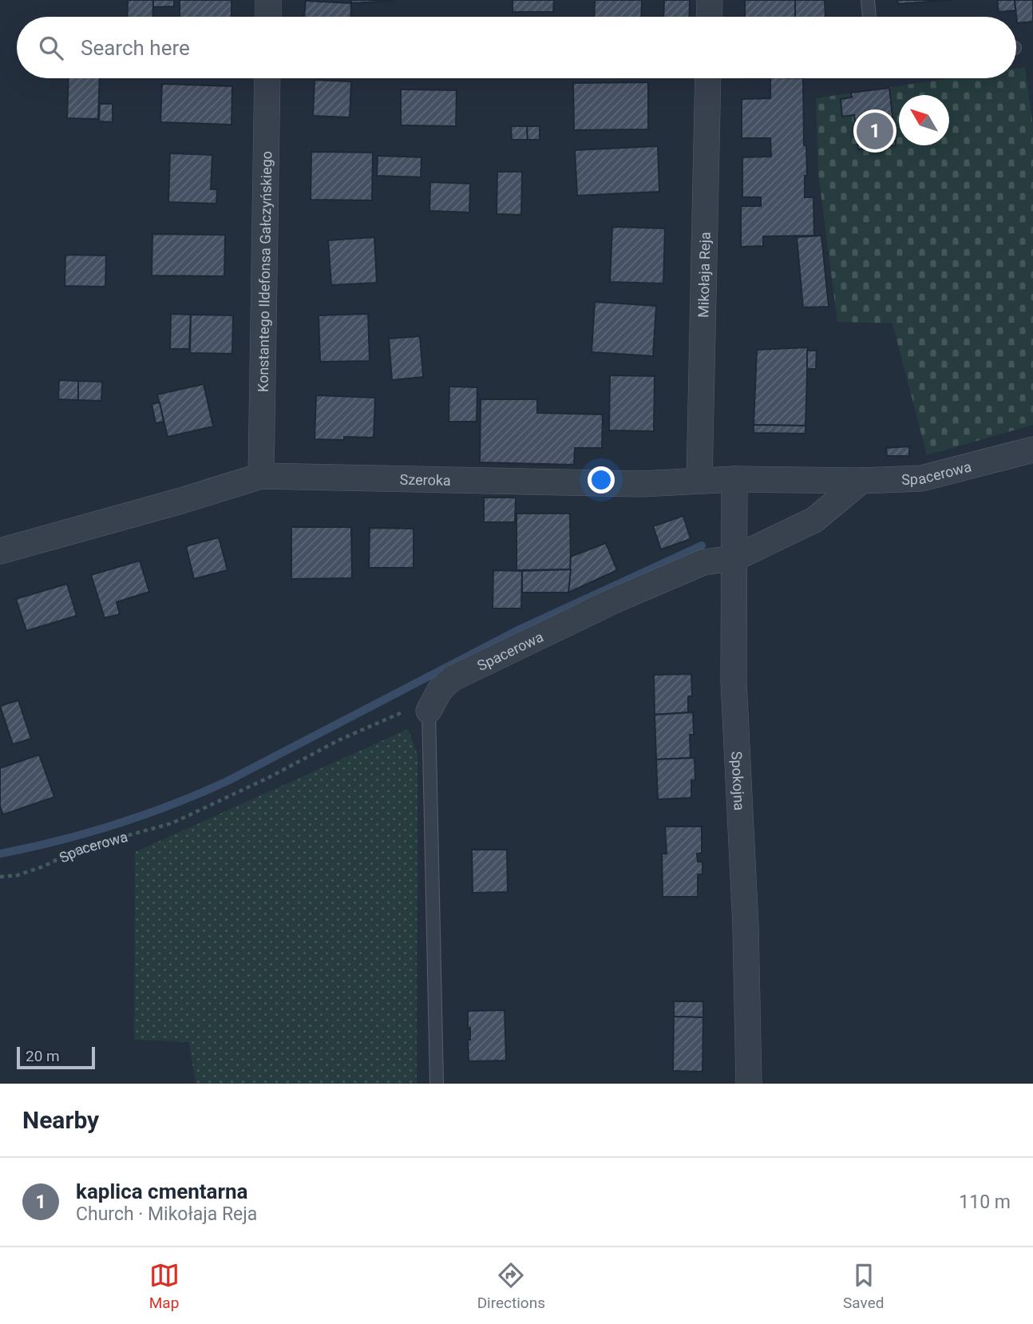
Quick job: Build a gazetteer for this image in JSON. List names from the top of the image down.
{
  "streets": {
    "street": [
      "Konstantego Ildefonsa Gałczyńskiego",
      "Mikołaja Reja",
      "Spacerowa",
      "Szeroka",
      "Spokojna"
    ]
  },
  "crossings": [
    ["Konstantego Ildefonsa Gałczyńskiego", "Szeroka"],
    ["Mikołaja Reja", "Szeroka"],
    ["Spacerowa", "Szeroka"],
    ["Spacerowa", "Spokojna"],
    ["Szeroka", "Spokojna"]
  ],
  "scale_bar": "20 m",
  "north": "top left",
  "page": {
    "search": "Search here",
    "pins": "1",
    "scale": "20 m",
    "heading": "Nearby",
    "list": [
      {
        "mark": "1",
        "name": "kaplica cmentarna",
        "note": "Church · Mikołaja Reja",
        "value": "110 m"
      }
    ],
    "nav": ["Map", "Directions", "Saved"]
  }
}
